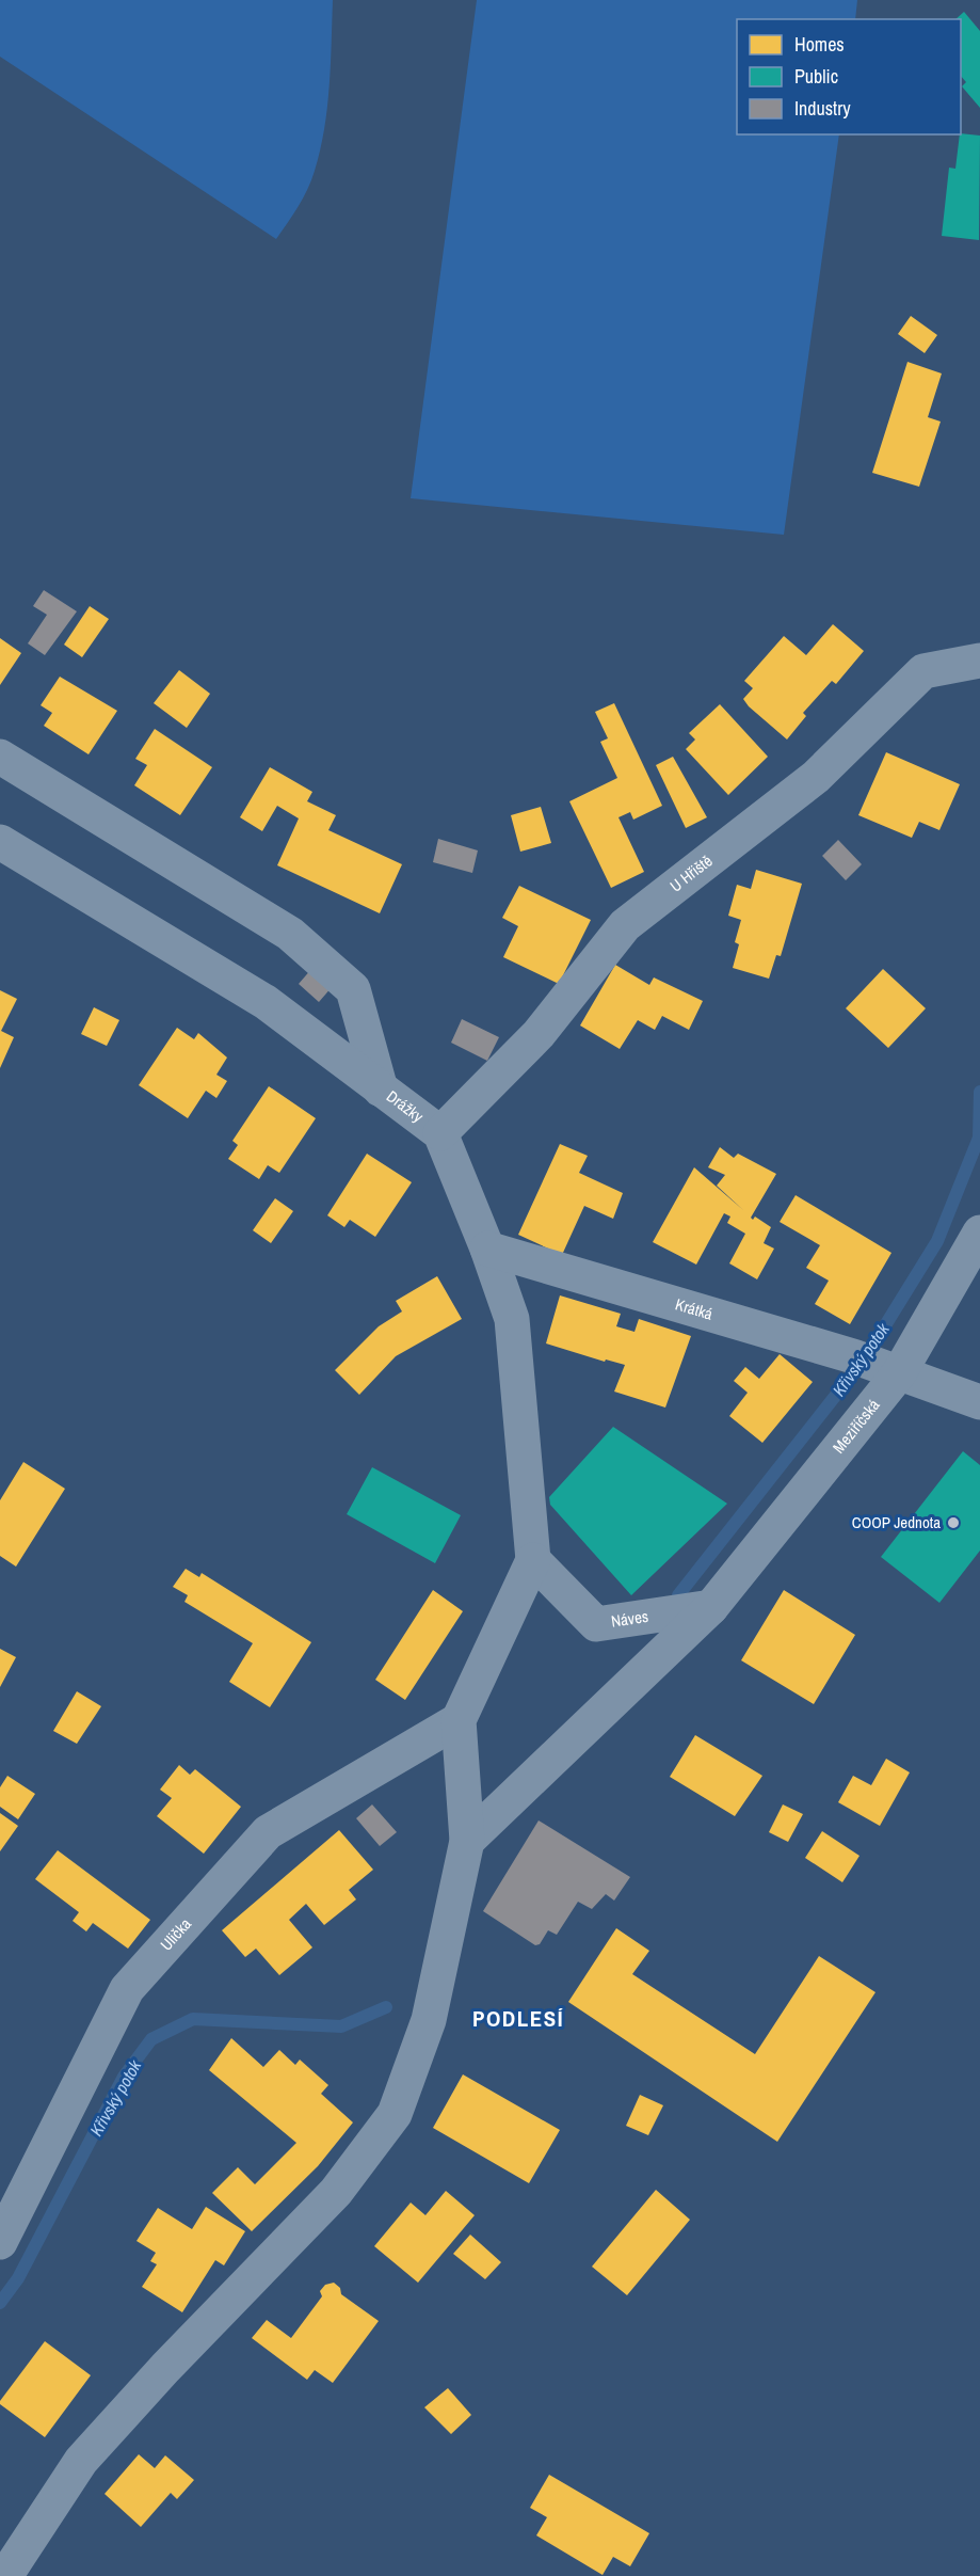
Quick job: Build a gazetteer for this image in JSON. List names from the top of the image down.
{
  "streets": {
    "street": [
      "U Hřiště",
      "Drážky",
      "Krátká",
      "Meziříčská",
      "Náves",
      "Ulička"
    ]
  },
  "crossings": [
    ["U Hřiště", "Drážky"],
    ["Drážky", "Krátká"],
    ["Drážky", "Náves"],
    ["Krátká", "Meziříčská"],
    ["Meziříčská", "Náves"]
  ],
  "districts": ["PODLESÍ"],
  "water": ["Křivský potok"],
  "places": ["COOP Jednota"],
  "legend": ["Homes", "Public", "Industry"]
}
